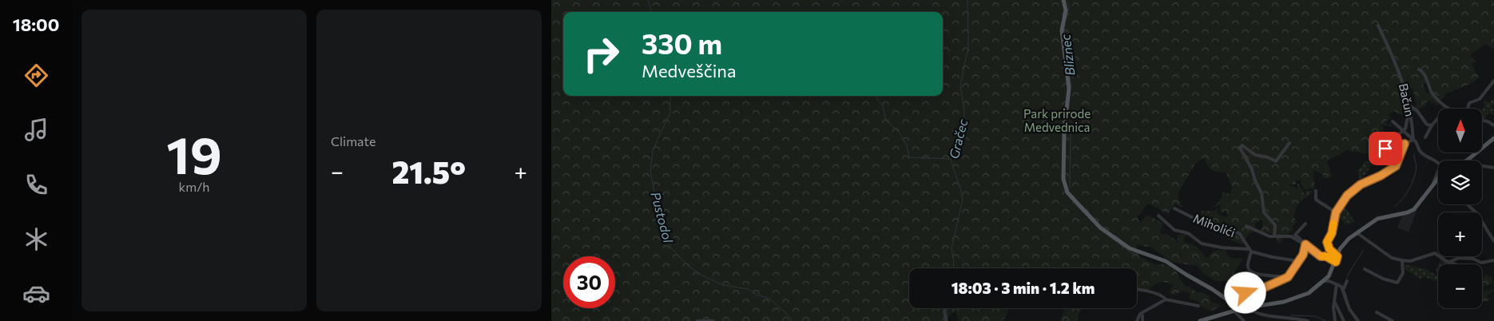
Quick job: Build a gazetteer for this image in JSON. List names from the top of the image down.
{
  "streets": {
    "street": ["Bačun", "Miholići"]
  },
  "water": ["Bliznec", "Gračec", "Pustodol"],
  "parks": ["Park prirode Medvednica"],
  "north": "top",
  "page": {
    "tabs": "18:00",
    "tile": [
      ["19", "km/h"],
      "Climate"
    ],
    "turn": ["330 m", "Medveščina"],
    "map_buttons": ["+", "−"],
    "heat": ["−", "21.5°", "+"],
    "limit": "30",
    "trip": "18:03 · 3 min · 1.2 km"
  }
}
